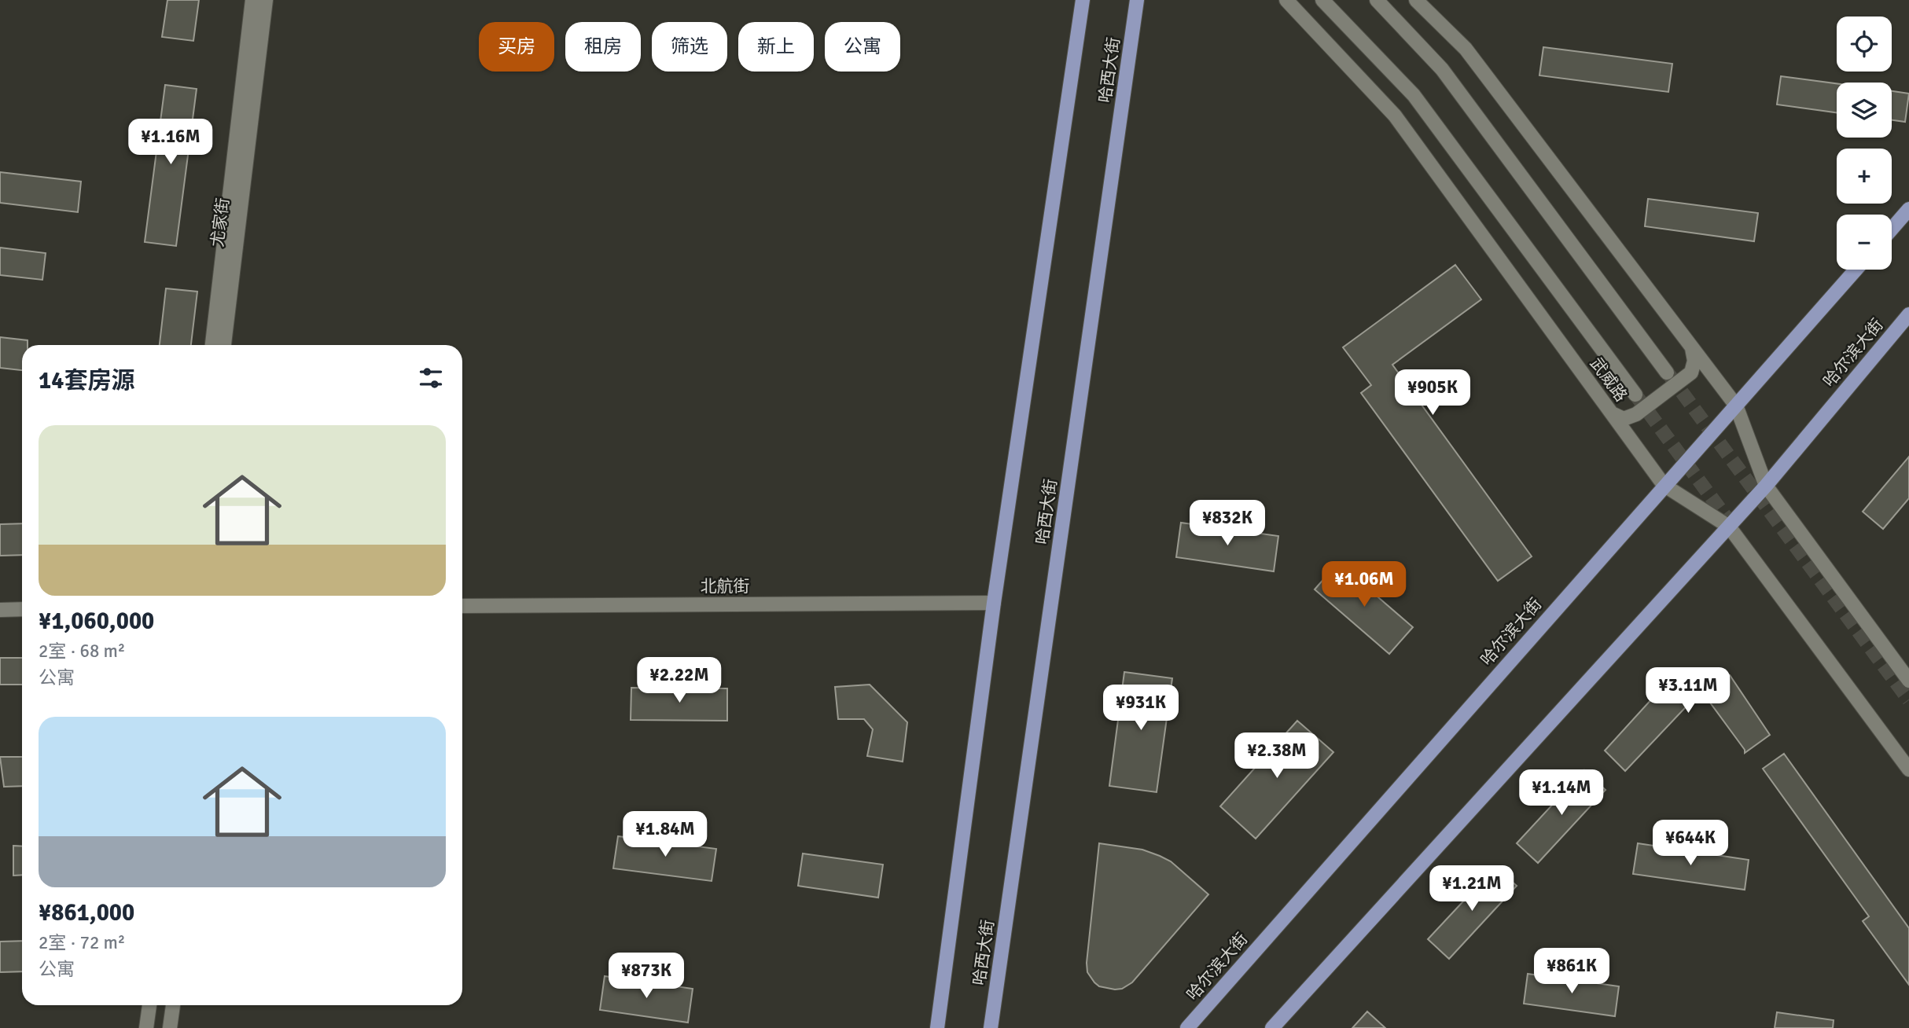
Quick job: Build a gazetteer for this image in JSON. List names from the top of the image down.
{
  "streets": {
    "main road": [
      "哈西大街",
      "尤家街",
      "哈尔滨大街",
      "武威路",
      "北航街"
    ]
  },
  "crossings": [
    ["哈尔滨大街", "武威路"]
  ],
  "page": {
    "map_buttons": ["+", "−"],
    "chip": [
      "买房",
      "租房",
      "筛选",
      "新上",
      "公寓"
    ],
    "price": [
      "¥1.16M",
      "¥905K",
      "¥832K",
      "¥1.06M",
      "¥2.22M",
      "¥3.11M",
      "¥931K",
      "¥2.38M",
      "¥1.14M",
      "¥1.84M",
      "¥644K",
      "¥1.21M",
      "¥861K",
      "¥873K"
    ],
    "heading": "14套房源",
    "list": [
      {
        "name": "¥1,060,000",
        "note": "2室 · 68 m² · 公寓"
      },
      {
        "name": "¥861,000",
        "note": "2室 · 72 m² · 公寓"
      }
    ]
  }
}
